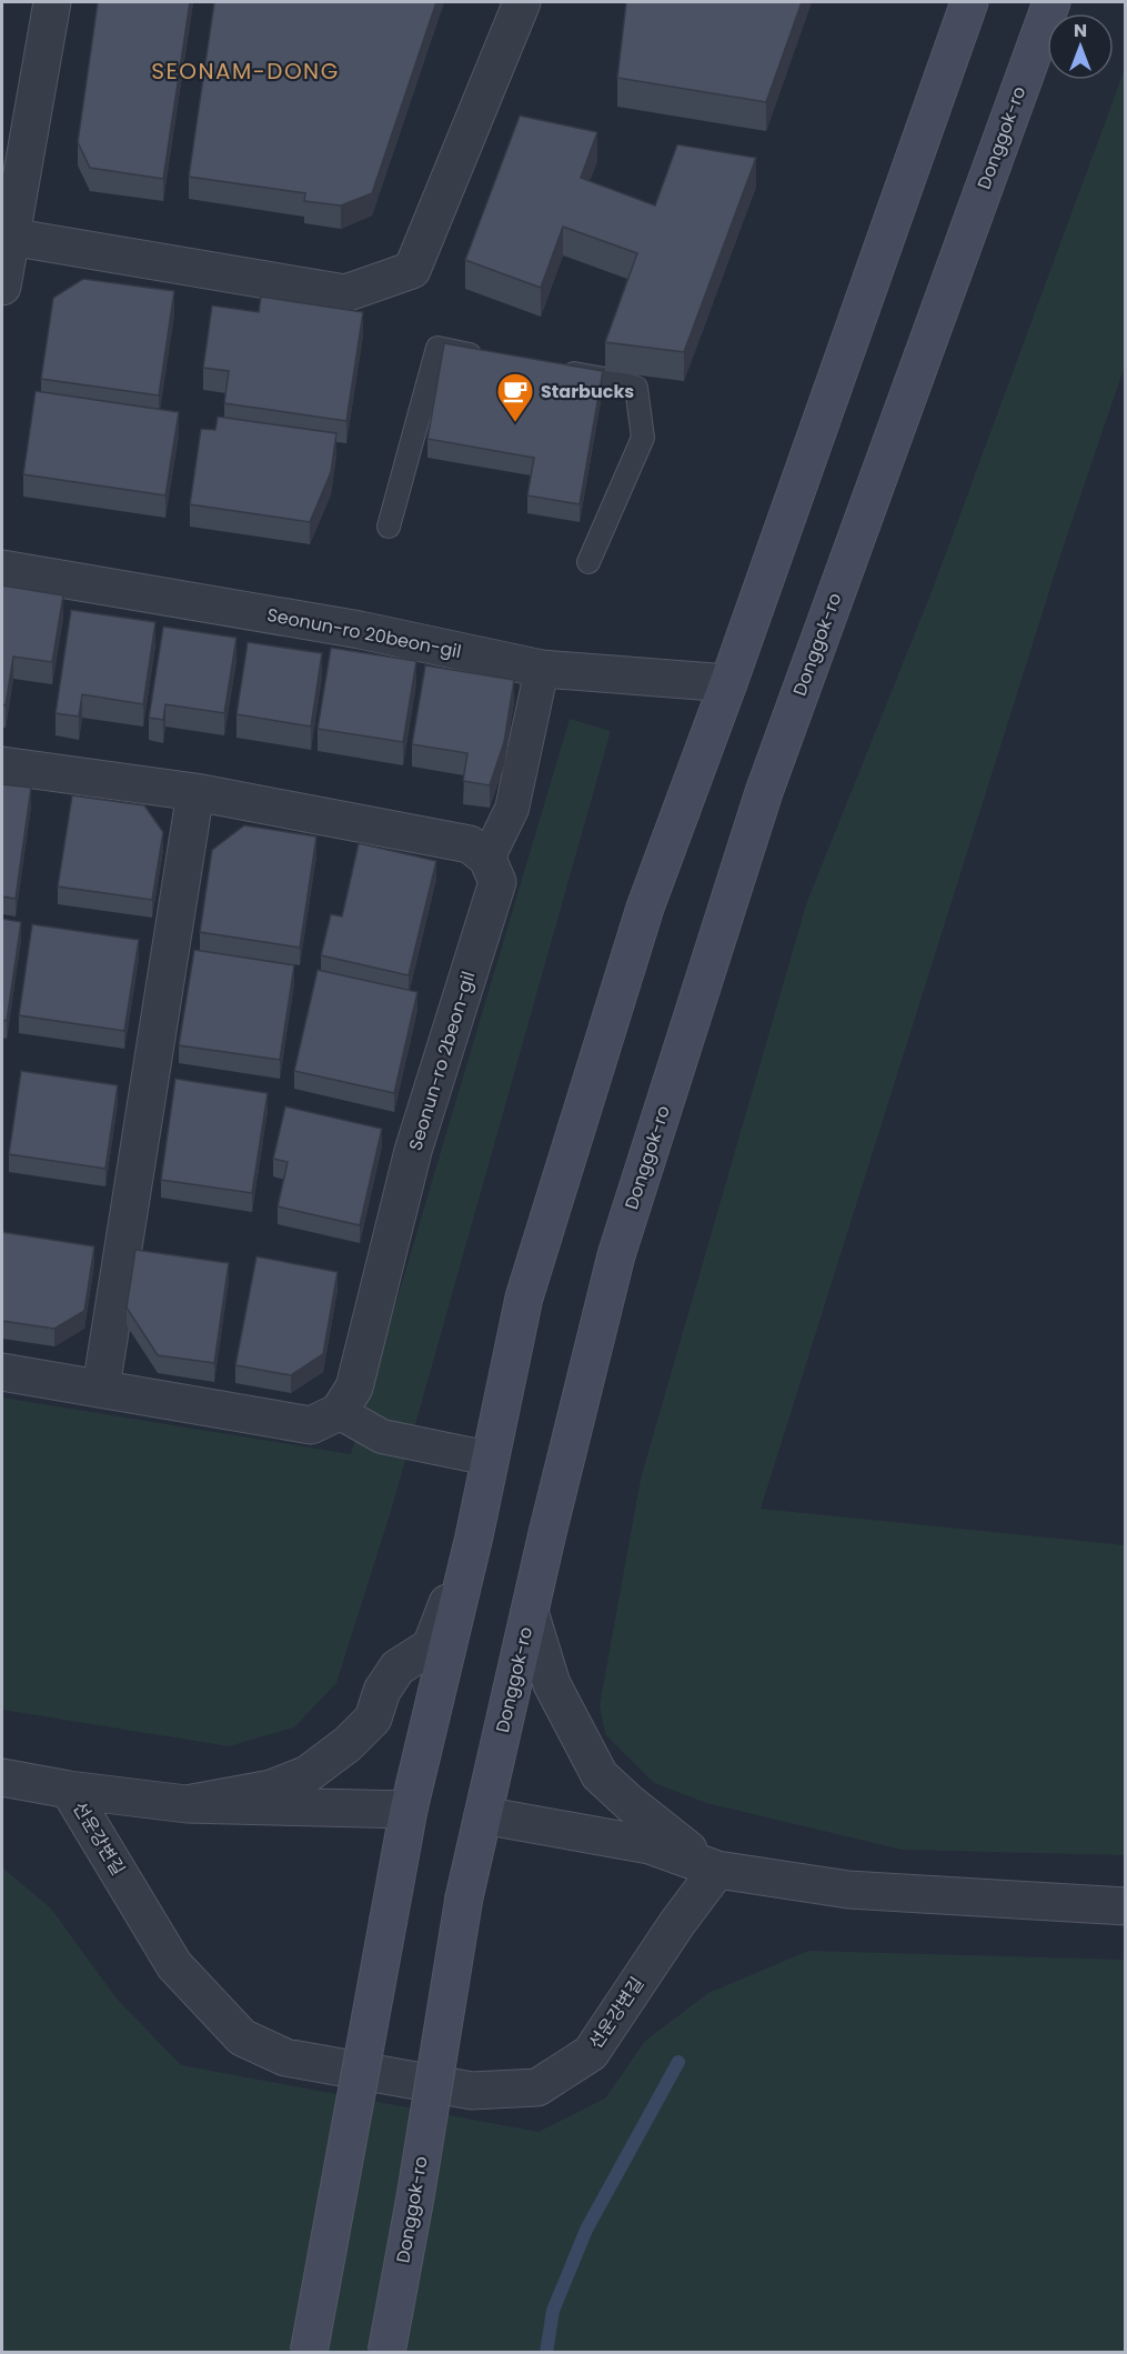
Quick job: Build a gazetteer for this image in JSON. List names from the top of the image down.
{
  "streets": {
    "main road": ["Donggok-ro"],
    "street": ["Seonun-ro 20beon-gil", "Seonun-ro 2beon-gil", "선운강변길"]
  },
  "districts": ["SEONAM-DONG"],
  "places": {
    "cafe": ["Starbucks"]
  },
  "north": "top"
}
